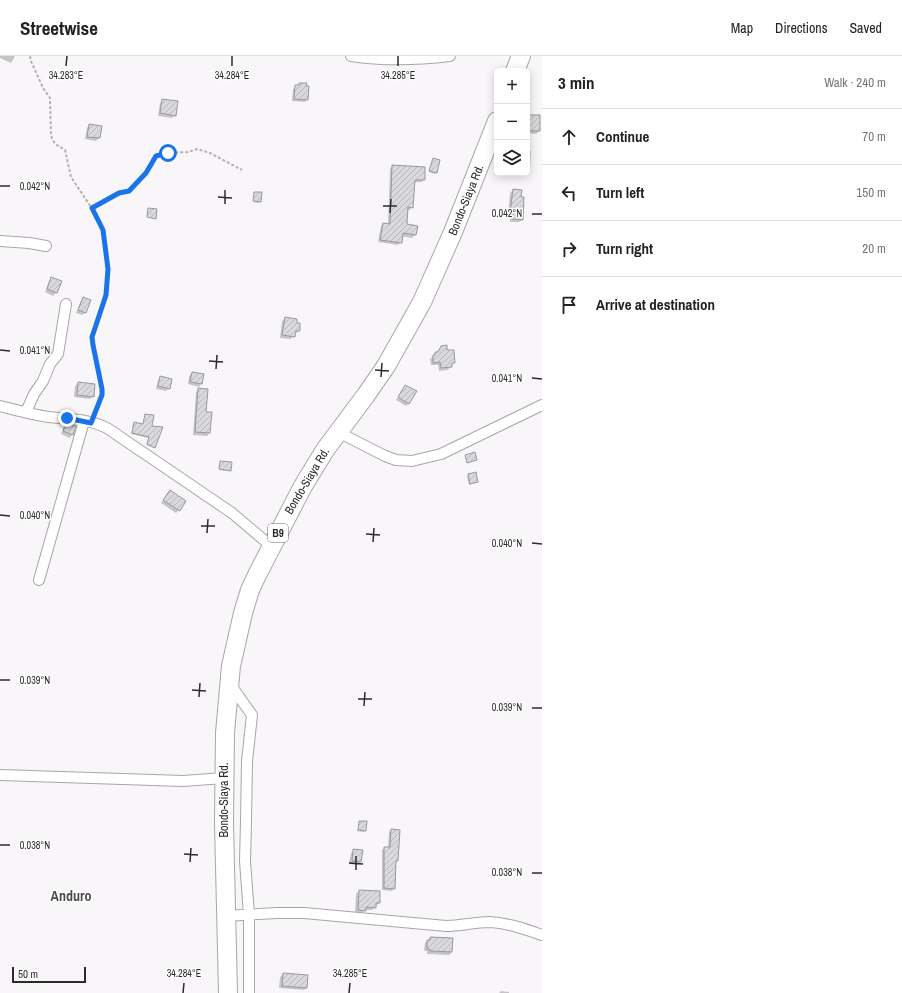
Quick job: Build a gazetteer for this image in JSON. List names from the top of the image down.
{
  "streets": {
    "highway": ["Bondo-Siaya Rd.", "B9"]
  },
  "districts": ["Anduro"],
  "scale_bar": "50 m",
  "page": {
    "header": "Streetwise",
    "nav": ["Map", "Directions", "Saved"],
    "heading": ["3 min", "Walk · 240 m"],
    "map_buttons": ["+", "−"],
    "list": [
      ["Continue", "70 m"],
      ["Turn left", "150 m"],
      ["Turn right", "20 m"],
      "Arrive at destination"
    ],
    "scale": "50 m"
  },
  "coordinates": [
    "34.283°E",
    "34.284°E",
    "34.285°E",
    "0.042°N",
    "0.041°N",
    "0.040°N",
    "0.039°N",
    "0.038°N"
  ]
}
